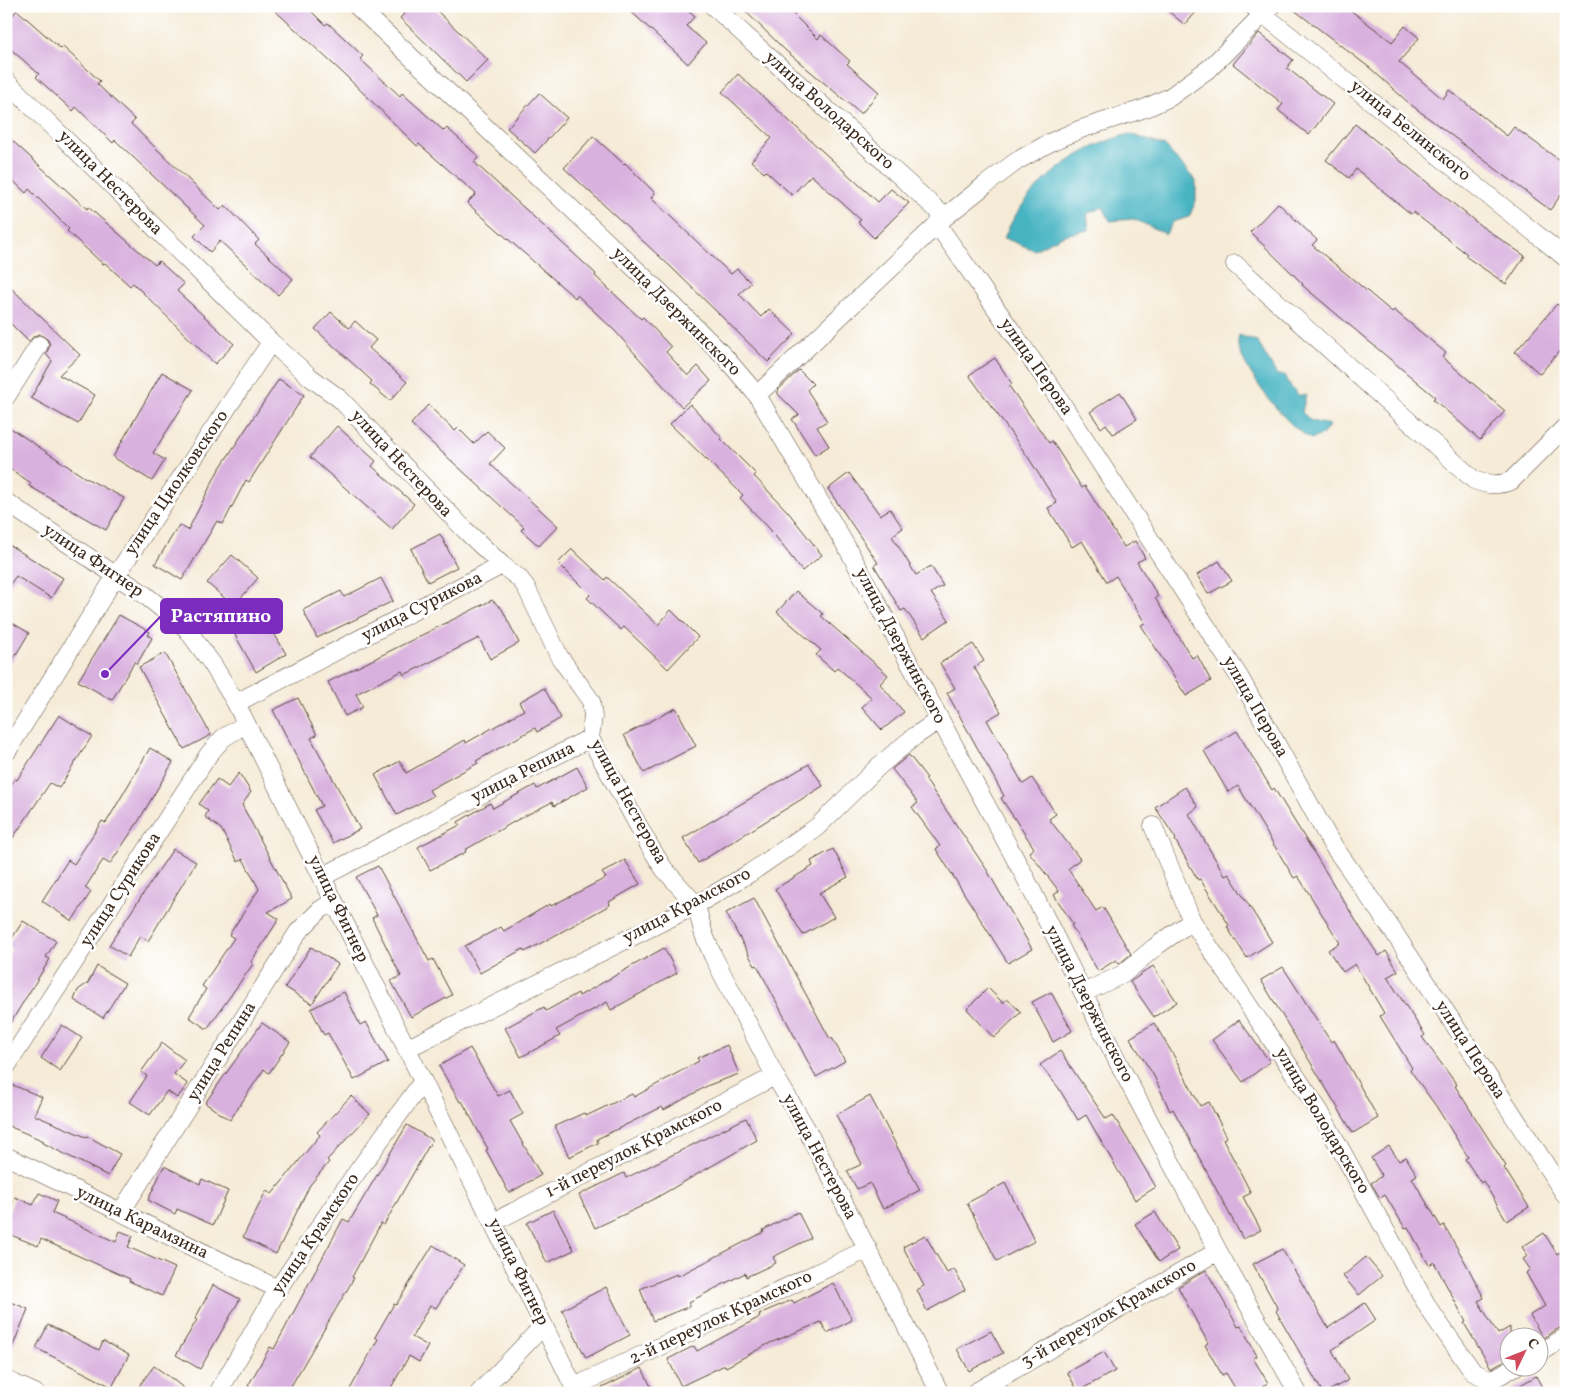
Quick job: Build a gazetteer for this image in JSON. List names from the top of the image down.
{
  "streets": {
    "street": [
      "улица Володарского",
      "улица Белинского",
      "улица Нестерова",
      "улица Дзержинского",
      "улица Перова",
      "улица Циолковского",
      "улица Фигнер",
      "улица Сурикова",
      "улица Репина",
      "улица Крамского",
      "1-й переулок Крамского",
      "улица Карамзина",
      "3-й переулок Крамского",
      "2-й переулок Крамского"
    ]
  },
  "crossings": [
    ["улица Володарского", "улица Перова"],
    ["улица Нестерова", "улица Циолковского"],
    ["улица Нестерова", "улица Сурикова"],
    ["улица Нестерова", "улица Репина"],
    ["улица Нестерова", "улица Крамского"],
    ["улица Нестерова", "1-й переулок Крамского"],
    ["улица Нестерова", "2-й переулок Крамского"],
    ["улица Дзержинского", "улица Крамского"],
    ["улица Дзержинского", "3-й переулок Крамского"],
    ["улица Циолковского", "улица Фигнер"],
    ["улица Фигнер", "улица Сурикова"],
    ["улица Фигнер", "улица Репина"],
    ["улица Фигнер", "улица Крамского"],
    ["улица Фигнер", "1-й переулок Крамского"],
    ["улица Фигнер", "2-й переулок Крамского"],
    ["улица Репина", "улица Карамзина"],
    ["улица Крамского", "улица Карамзина"]
  ],
  "places": ["Растяпино"],
  "north": "top right"
}
